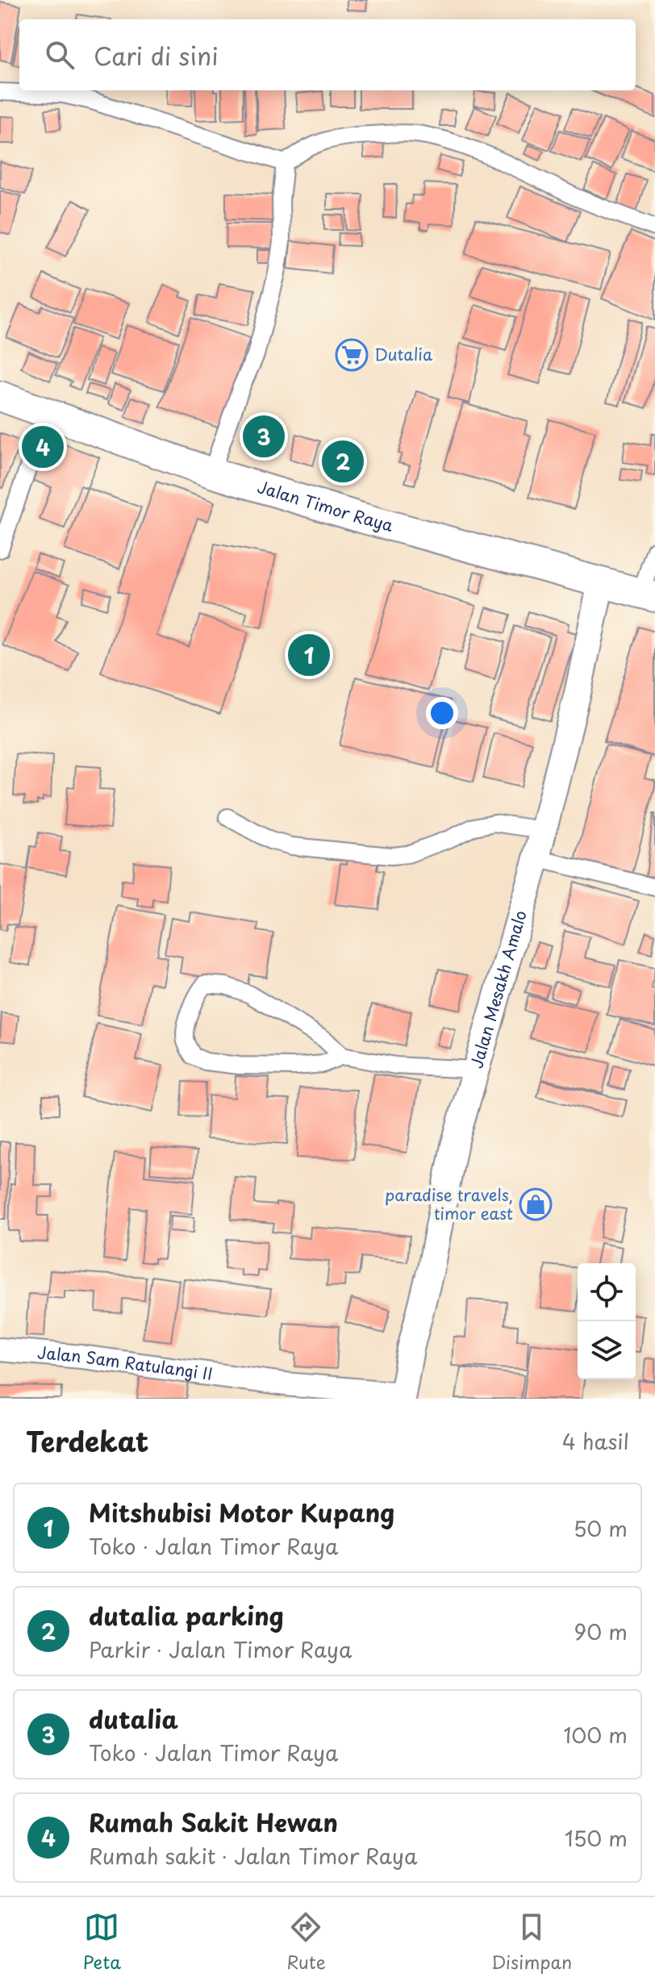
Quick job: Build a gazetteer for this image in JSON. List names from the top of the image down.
{
  "streets": {
    "highway": ["Jalan Timor Raya"],
    "main road": ["Jalan Mesakh Amalo"],
    "street": ["Jalan Sam Ratulangi II"]
  },
  "crossings": [
    ["Jalan Timor Raya", "Jalan Mesakh Amalo"],
    ["Jalan Mesakh Amalo", "Jalan Sam Ratulangi II"]
  ],
  "places": {
    "supermarket": ["Dutalia"],
    "shop": ["paradise travels, timor east"]
  },
  "page": {
    "search": "Cari di sini",
    "pins": [
      "3",
      "4",
      "2",
      "1"
    ],
    "heading": ["Terdekat", "4 hasil"],
    "list": [
      {
        "mark": "1",
        "name": "Mitshubisi Motor Kupang",
        "note": "Toko · Jalan Timor Raya",
        "value": "50 m"
      },
      {
        "mark": "2",
        "name": "dutalia parking",
        "note": "Parkir · Jalan Timor Raya",
        "value": "90 m"
      },
      {
        "mark": "3",
        "name": "dutalia",
        "note": "Toko · Jalan Timor Raya",
        "value": "100 m"
      },
      {
        "mark": "4",
        "name": "Rumah Sakit Hewan",
        "note": "Rumah sakit · Jalan Timor Raya",
        "value": "150 m"
      }
    ],
    "nav": ["Peta", "Rute", "Disimpan"]
  }
}
